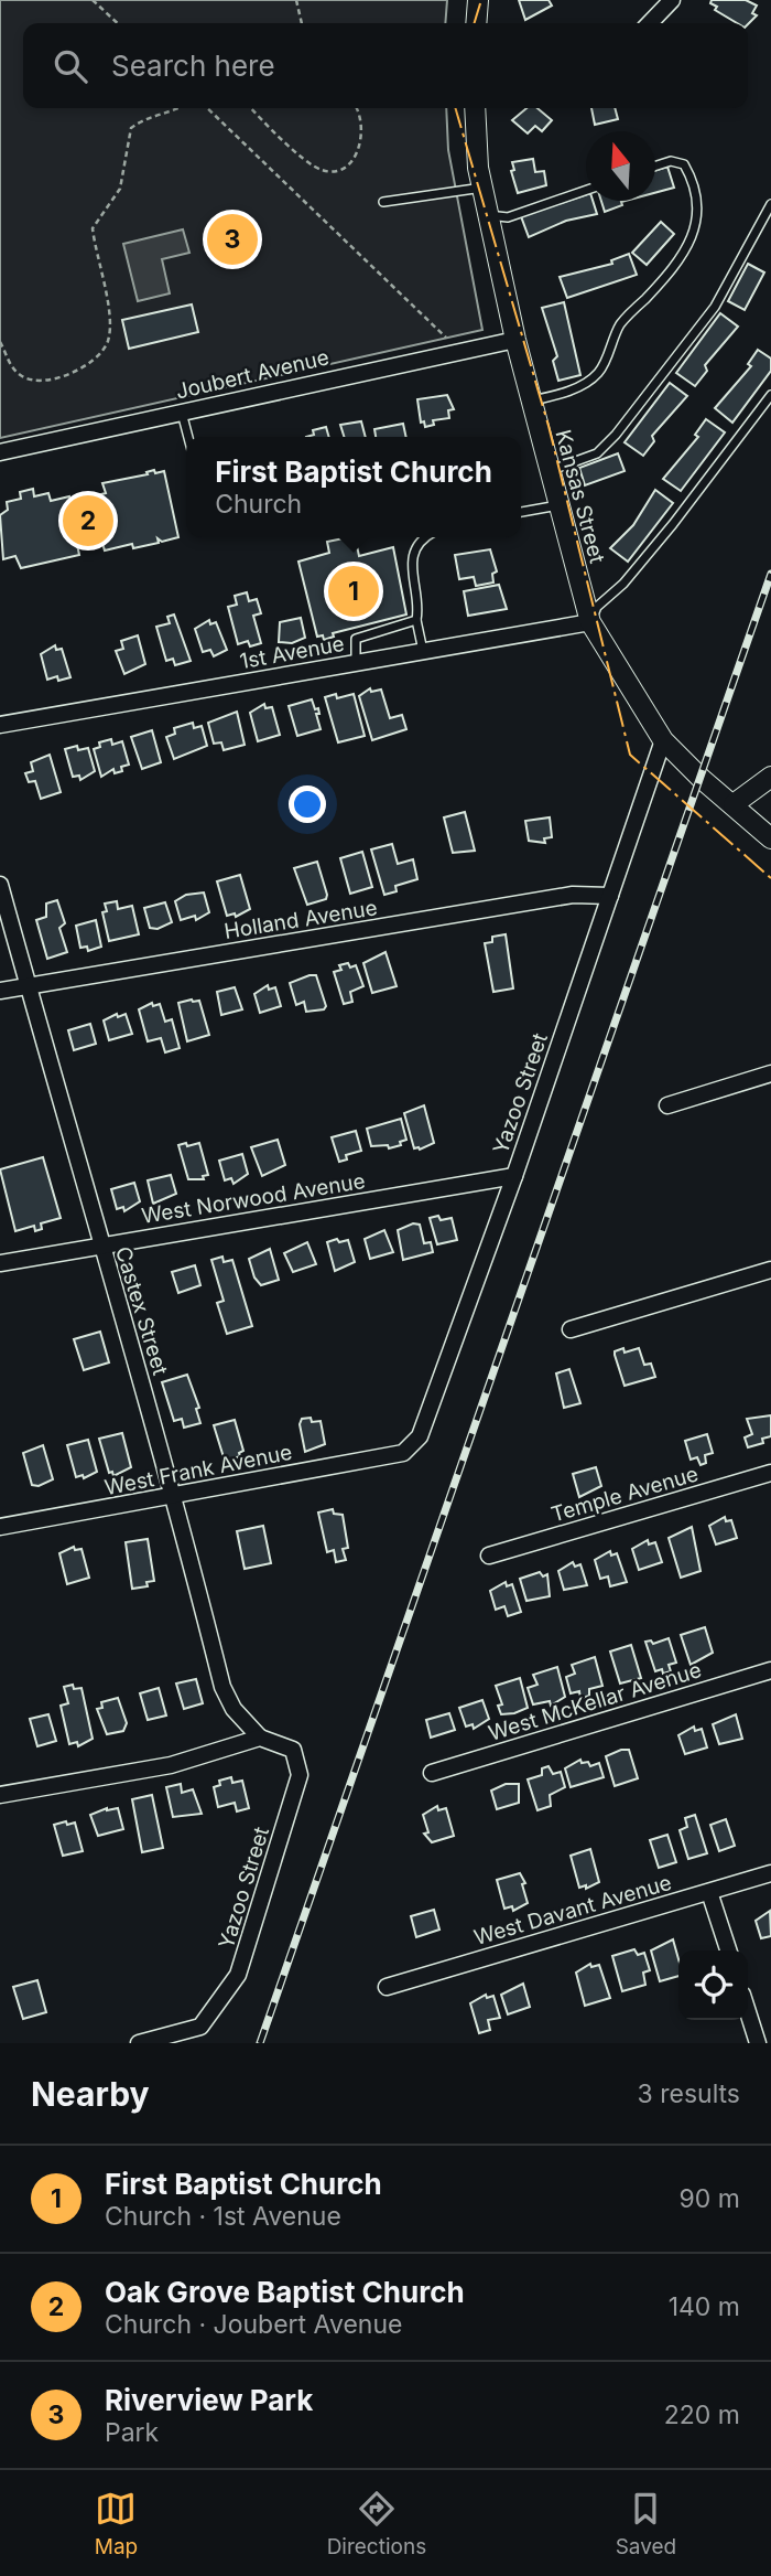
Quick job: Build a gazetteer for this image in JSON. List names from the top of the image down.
{
  "streets": {
    "street": [
      "Joubert Avenue",
      "Kansas Street",
      "1st Avenue",
      "Holland Avenue",
      "Yazoo Street",
      "West Norwood Avenue",
      "Castex Street",
      "West Frank Avenue",
      "Temple Avenue",
      "West McKellar Avenue",
      "West Davant Avenue"
    ]
  },
  "crossings": [
    ["Joubert Avenue", "Kansas Street"],
    ["Kansas Street", "1st Avenue"],
    ["Kansas Street", "Yazoo Street"],
    ["Holland Avenue", "Yazoo Street"],
    ["Holland Avenue", "Castex Street"],
    ["Yazoo Street", "West Norwood Avenue"],
    ["Yazoo Street", "Castex Street"],
    ["Yazoo Street", "West Frank Avenue"],
    ["West Norwood Avenue", "Castex Street"],
    ["Castex Street", "West Frank Avenue"]
  ],
  "north": "top",
  "page": {
    "search": "Search here",
    "pins": ["3", "2", "1"],
    "popup": ["First Baptist Church", "Church"],
    "heading": ["Nearby", "3 results"],
    "list": [
      {
        "mark": "1",
        "name": "First Baptist Church",
        "note": "Church · 1st Avenue",
        "value": "90 m"
      },
      {
        "mark": "2",
        "name": "Oak Grove Baptist Church",
        "note": "Church · Joubert Avenue",
        "value": "140 m"
      },
      {
        "mark": "3",
        "name": "Riverview Park",
        "note": "Park",
        "value": "220 m"
      }
    ],
    "nav": ["Map", "Directions", "Saved"]
  }
}
